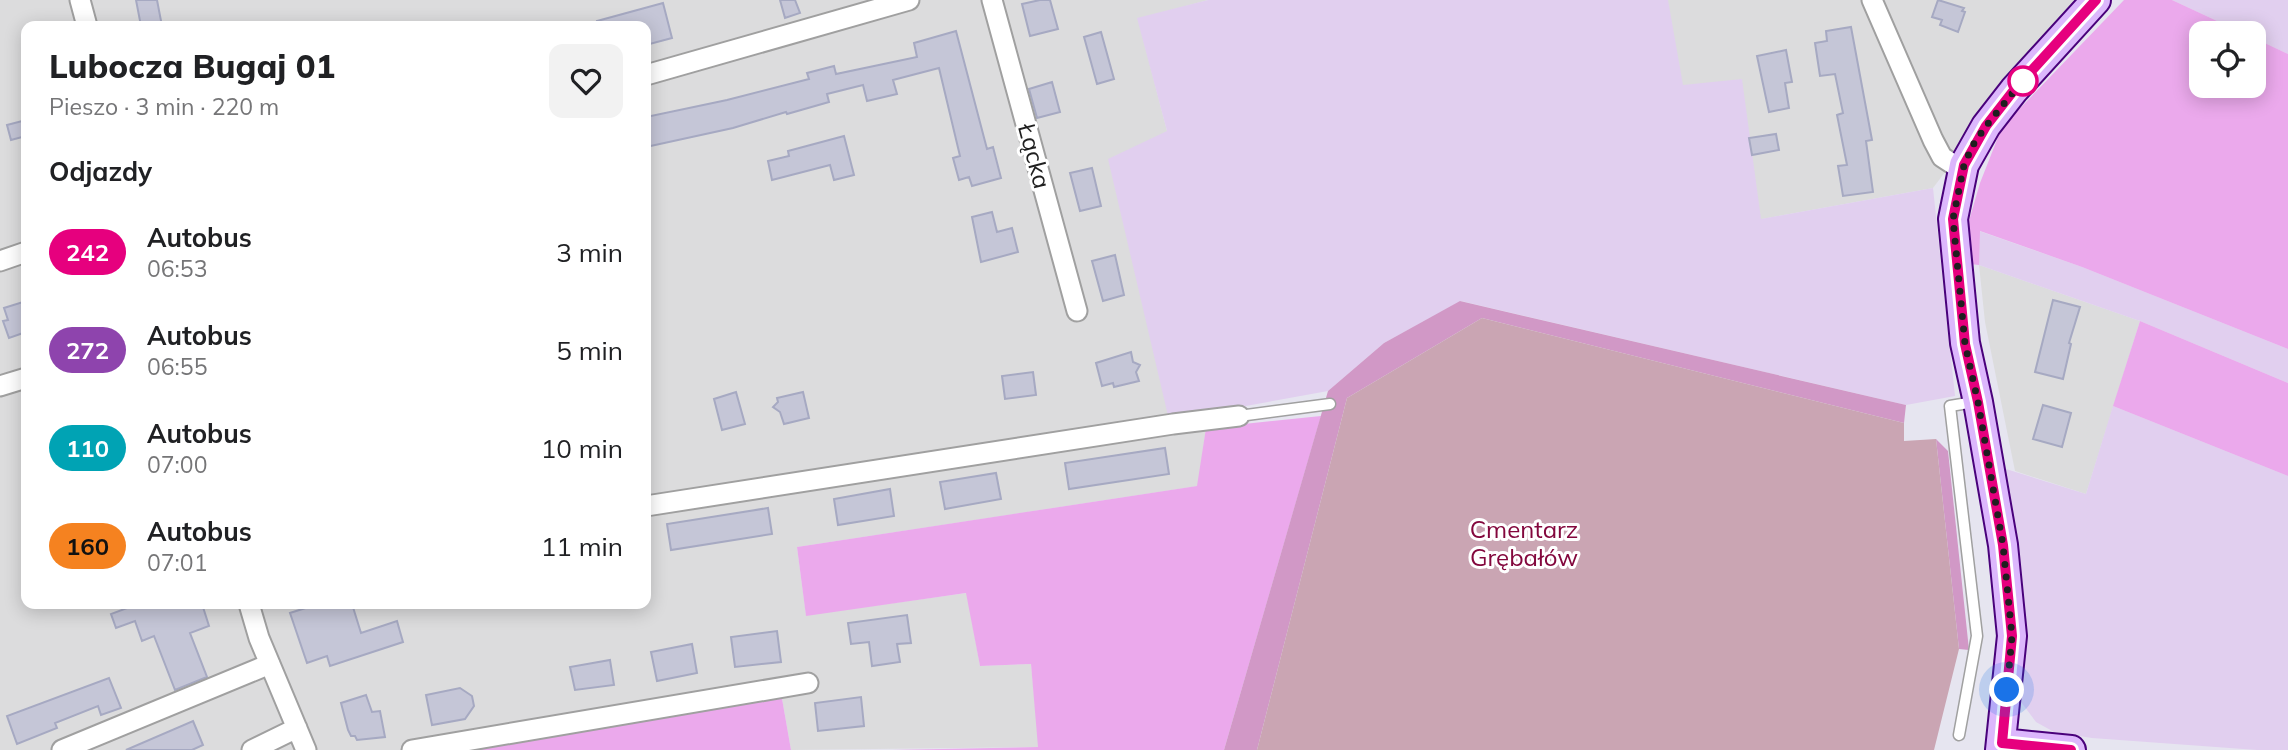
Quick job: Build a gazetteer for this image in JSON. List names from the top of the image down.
{
  "streets": {
    "street": ["Łącka"]
  },
  "parks": ["Cmentarz Grębałów"],
  "lines": ["bus line 242"],
  "page": {
    "heading": [
      ["Lubocza Bugaj 01", "Pieszo · 3 min · 220 m"],
      "Odjazdy"
    ],
    "list": [
      {
        "mark": "242",
        "name": "Autobus",
        "note": "06:53",
        "value": "3 min"
      },
      {
        "mark": "272",
        "name": "Autobus",
        "note": "06:55",
        "value": "5 min"
      },
      {
        "mark": "110",
        "name": "Autobus",
        "note": "07:00",
        "value": "10 min"
      },
      {
        "mark": "160",
        "name": "Autobus",
        "note": "07:01",
        "value": "11 min"
      }
    ]
  }
}
